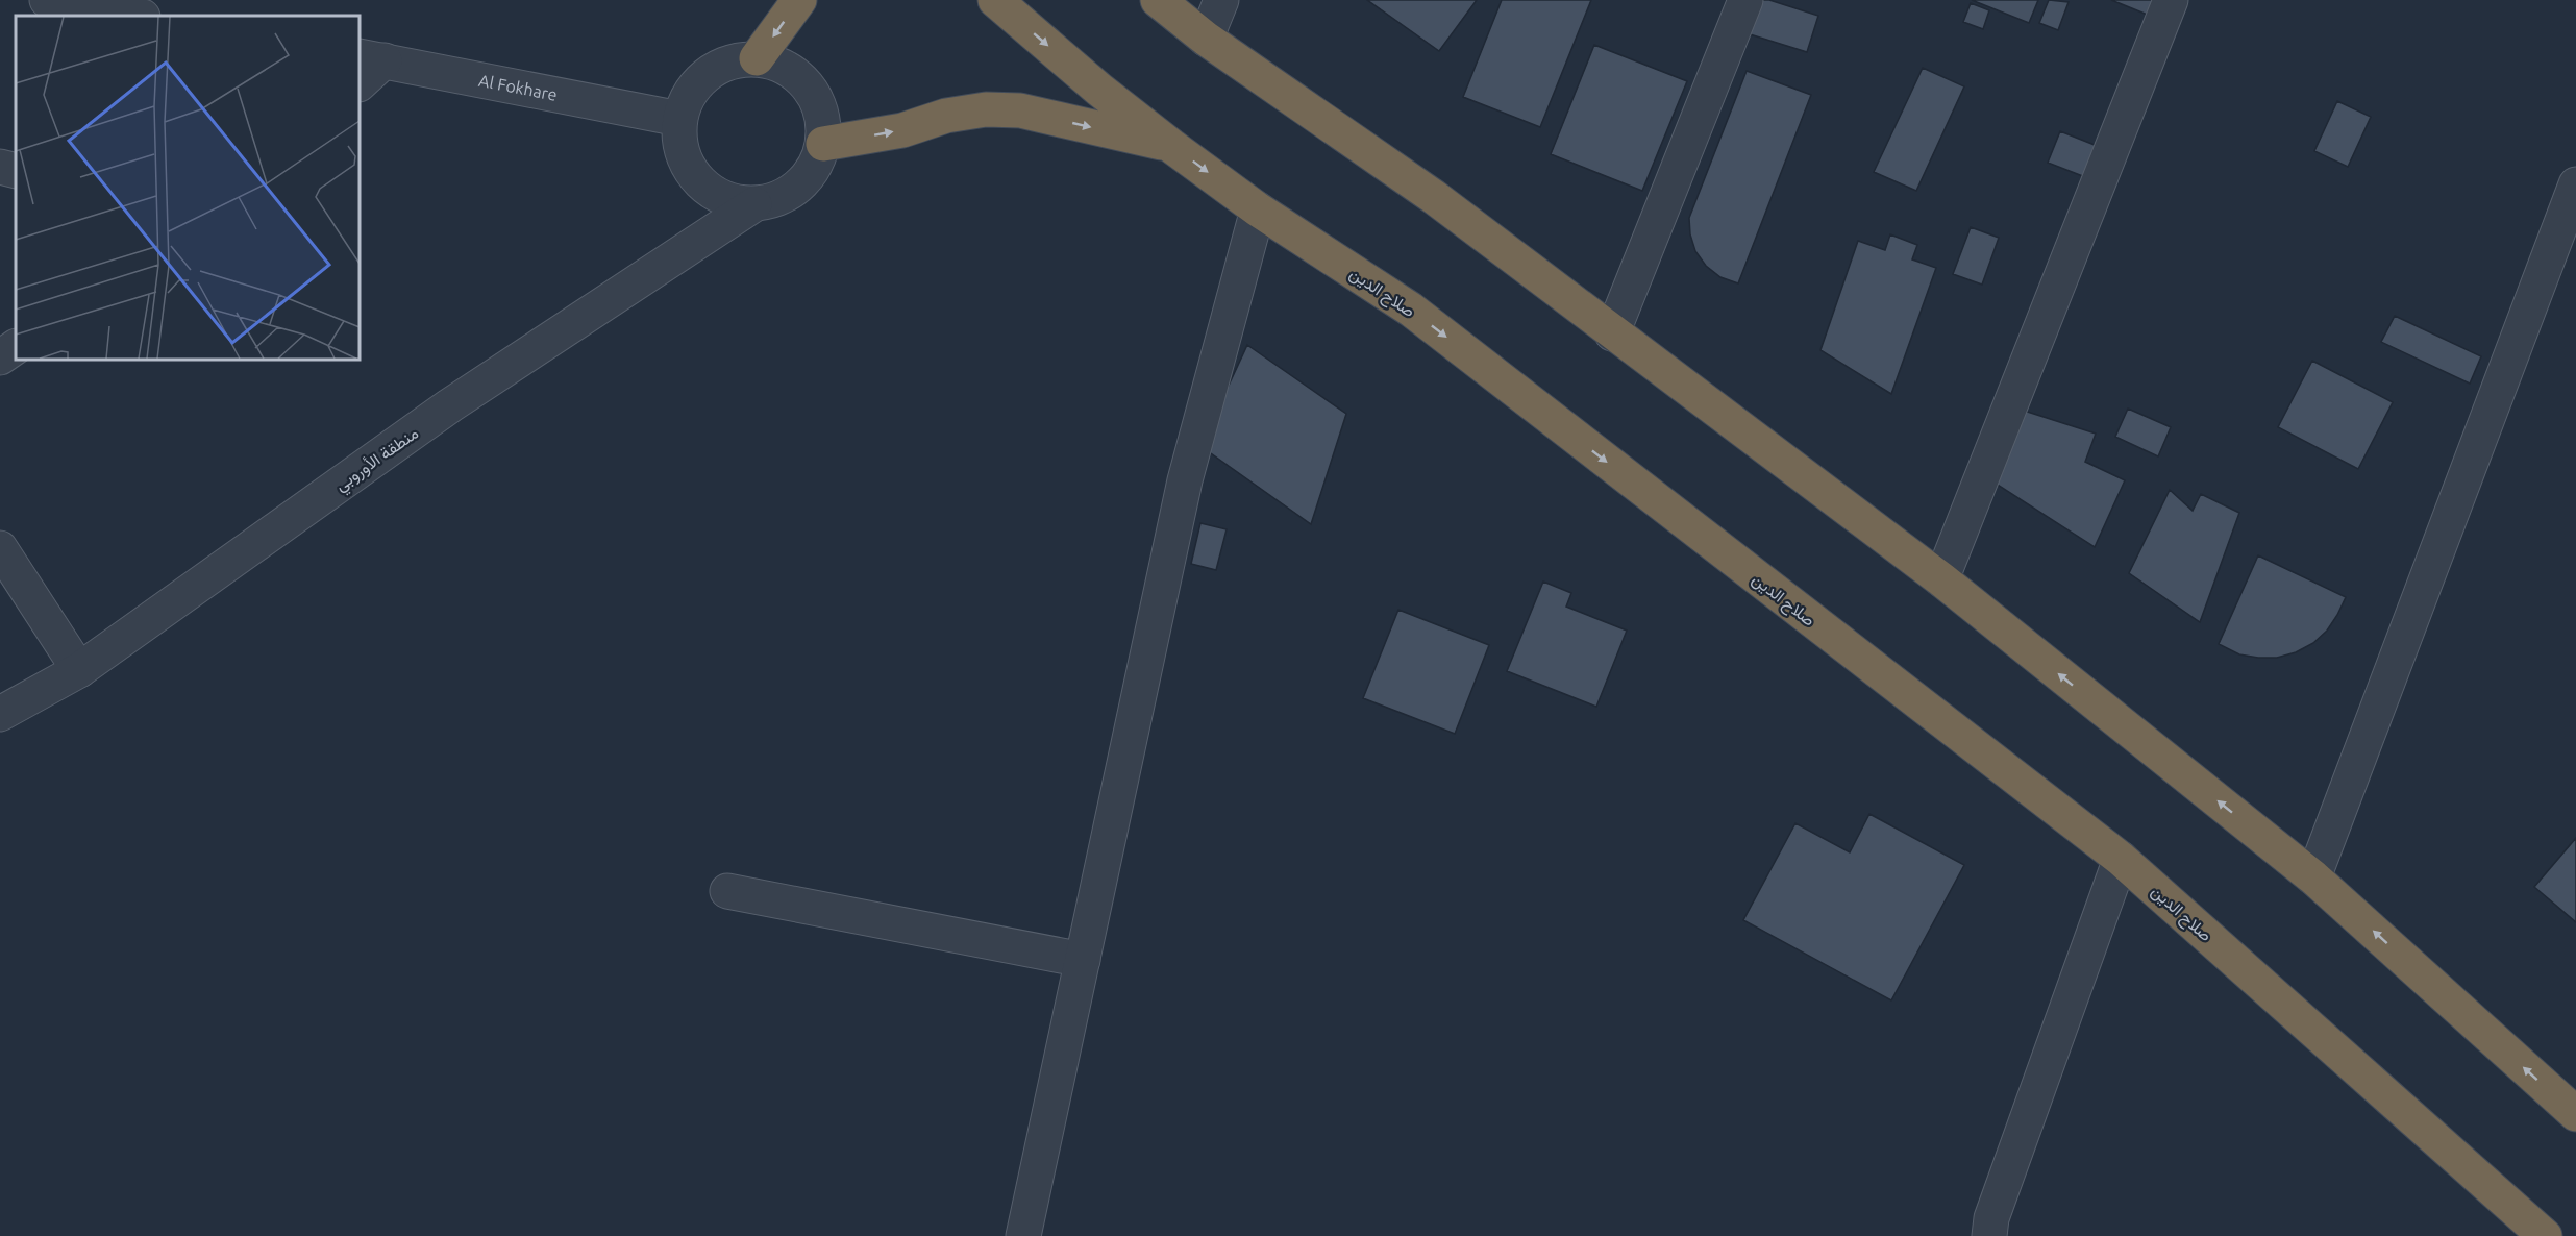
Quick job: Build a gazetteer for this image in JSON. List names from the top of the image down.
{
  "streets": {
    "highway": ["صلاح الدين"],
    "street": ["Al Fokhare", "منطقة الأوروبي"]
  },
  "crossings": [
    ["Al Fokhare", "منطقة الأوروبي"]
  ]
}
